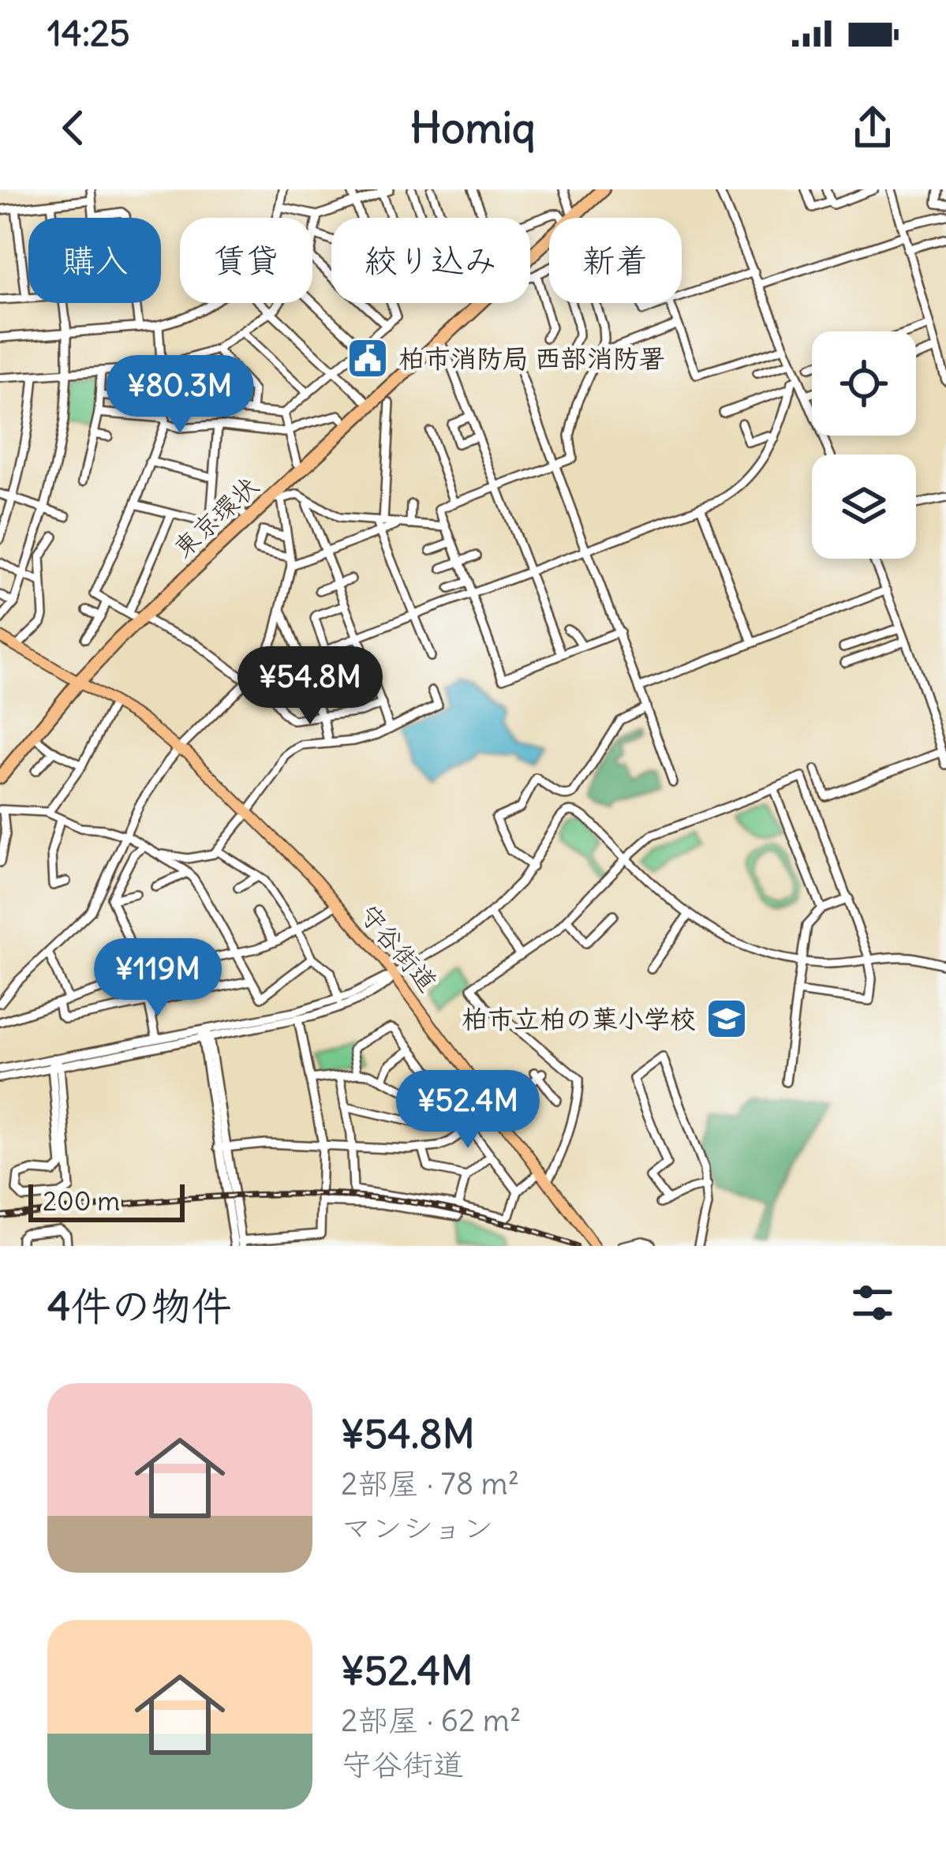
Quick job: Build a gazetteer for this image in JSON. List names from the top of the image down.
{
  "streets": {
    "highway": ["東京環状"],
    "main road": ["守谷街道"]
  },
  "crossings": [
    ["東京環状", "守谷街道"]
  ],
  "places": {
    "public building": ["柏市消防局 西部消防署"],
    "school or university": ["柏市立柏の葉小学校"]
  },
  "scale_bar": "200 m",
  "page": {
    "status": "14:25",
    "header": "Homiq",
    "chip": [
      "購入",
      "賃貸",
      "絞り込み",
      "新着"
    ],
    "price": [
      "¥80.3M",
      "¥54.8M",
      "¥119M",
      "¥52.4M"
    ],
    "scale": "200 m",
    "heading": "4件の物件",
    "list": [
      {
        "name": "¥54.8M",
        "note": "2部屋 · 78 m² · マンション"
      },
      {
        "name": "¥52.4M",
        "note": "2部屋 · 62 m² · 守谷街道"
      }
    ]
  }
}
